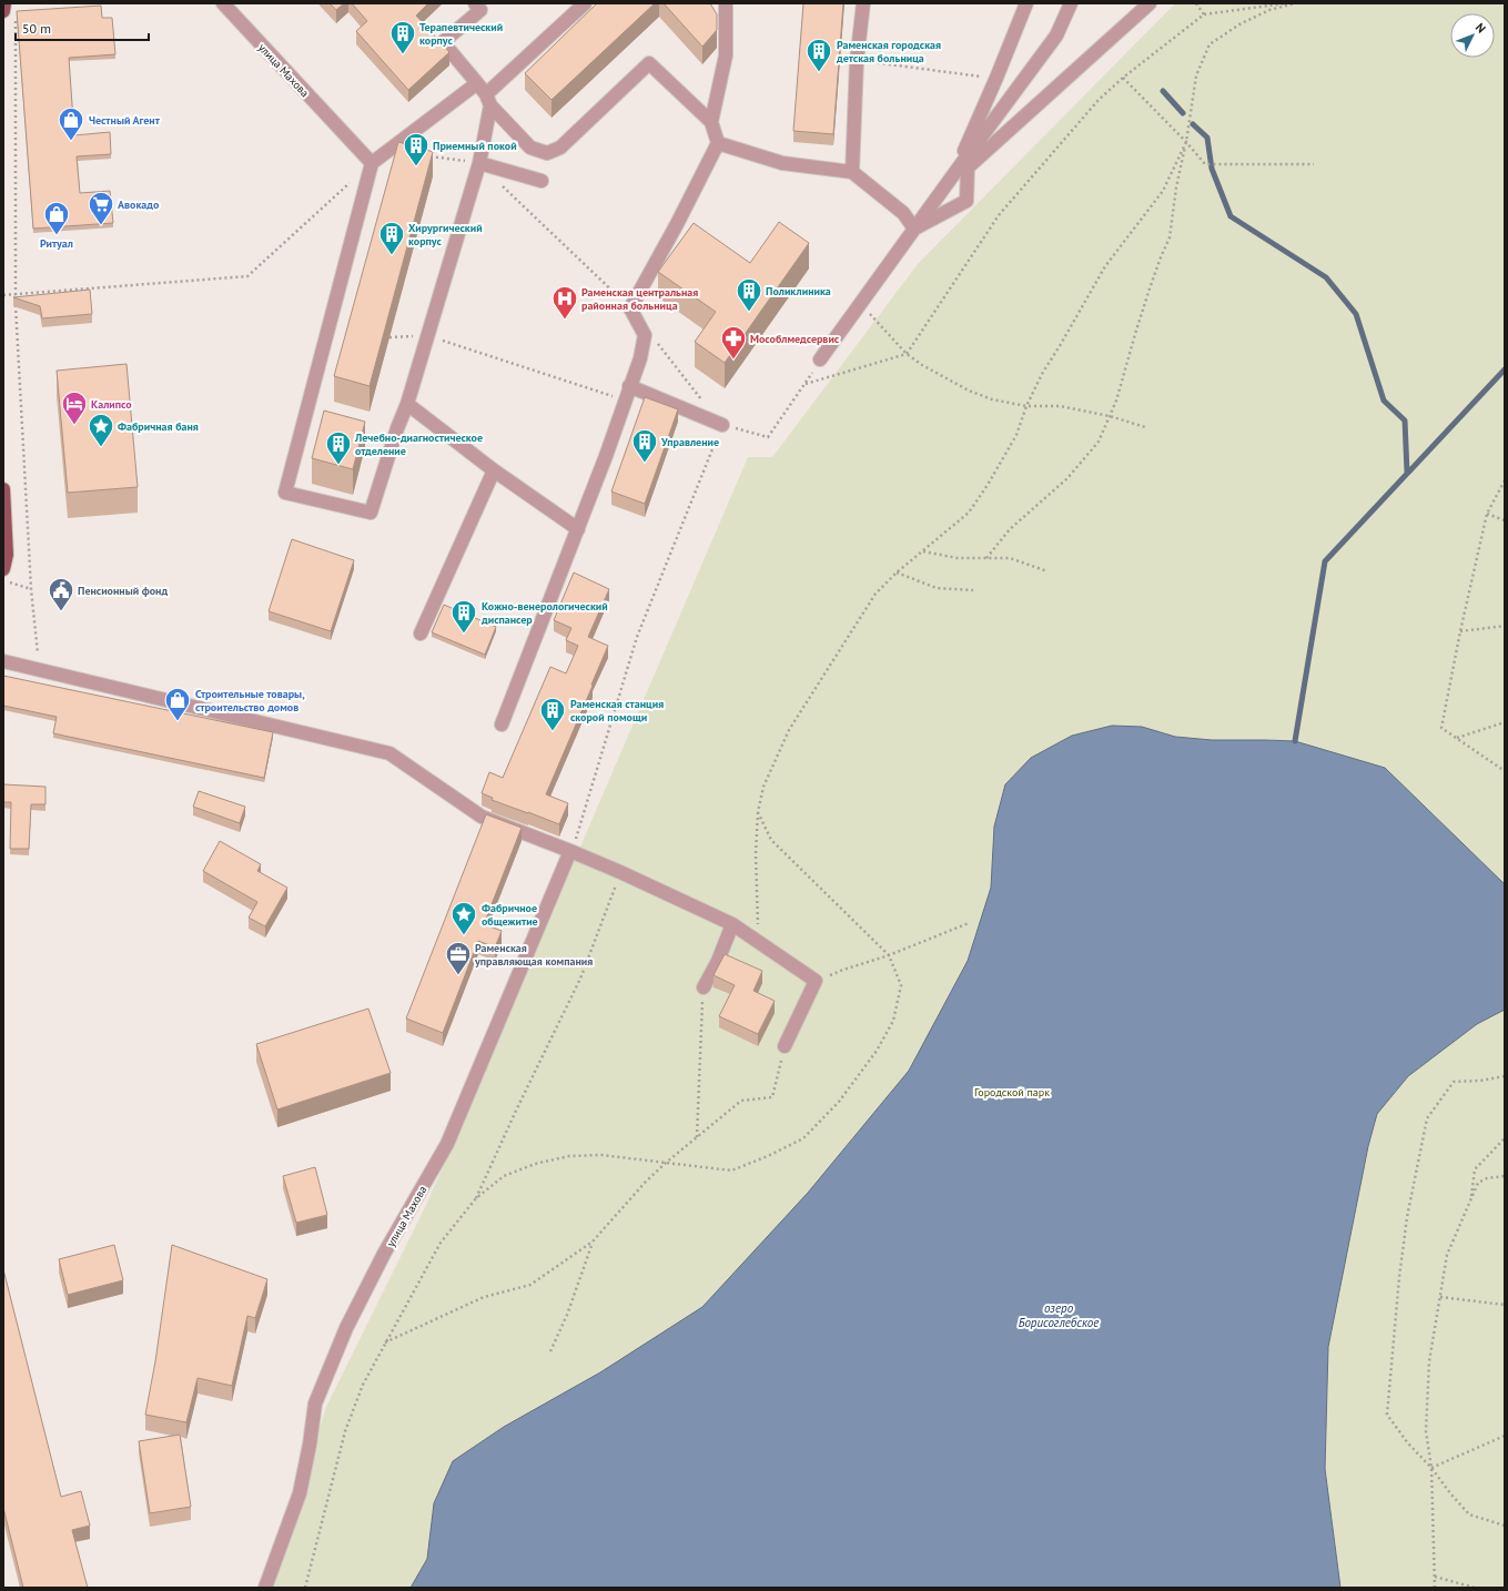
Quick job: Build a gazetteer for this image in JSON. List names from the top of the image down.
{
  "streets": {
    "street": ["улица Махова"]
  },
  "water": ["озеро Борисоглебское"],
  "parks": ["Городской парк"],
  "places": {
    "building": [
      "Терапевтический корпус",
      "Раменская городская детская больница",
      "Приемный покой",
      "Хирургический корпус",
      "Поликлиника",
      "Управление",
      "Лечебно-диагностическое отделение",
      "Кожно-венерологический диспансер",
      "Раменская станция скорой помощи"
    ],
    "shop": ["Честный Агент", "Ритуал", "Строительные товары, строительство домов"],
    "supermarket": ["Авокадо"],
    "hospital": ["Раменская центральная районная больница"],
    "pharmacy": ["Мособлмедсервис"],
    "hotel": ["Калипсо"],
    "place": ["Фабричная баня", "Фабричное общежитие"],
    "public building": ["Пенсионный фонд"],
    "office": ["Раменская управляющая компания"]
  },
  "scale_bar": "50 m",
  "north": "top right"
}
